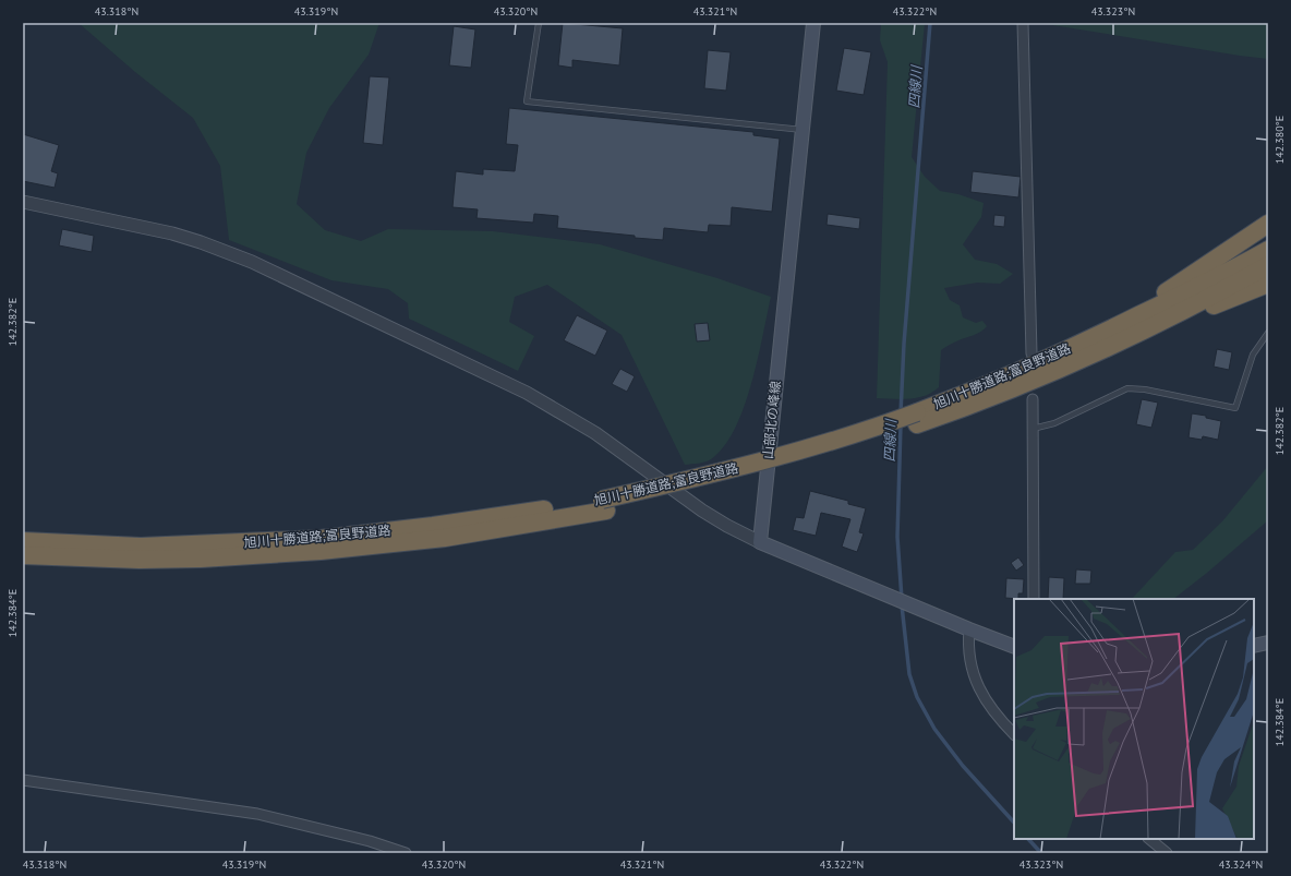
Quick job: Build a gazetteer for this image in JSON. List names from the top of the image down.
{
  "streets": {
    "highway": ["旭川十勝道路;富良野道路"],
    "main road": ["山部北の峰線"]
  },
  "water": ["四線川"],
  "coordinates": [
    "43.318°N",
    "43.319°N",
    "43.320°N",
    "43.321°N",
    "43.322°N",
    "43.323°N",
    "142.380°E",
    "142.382°E",
    "142.384°E",
    "43.324°N"
  ]
}
